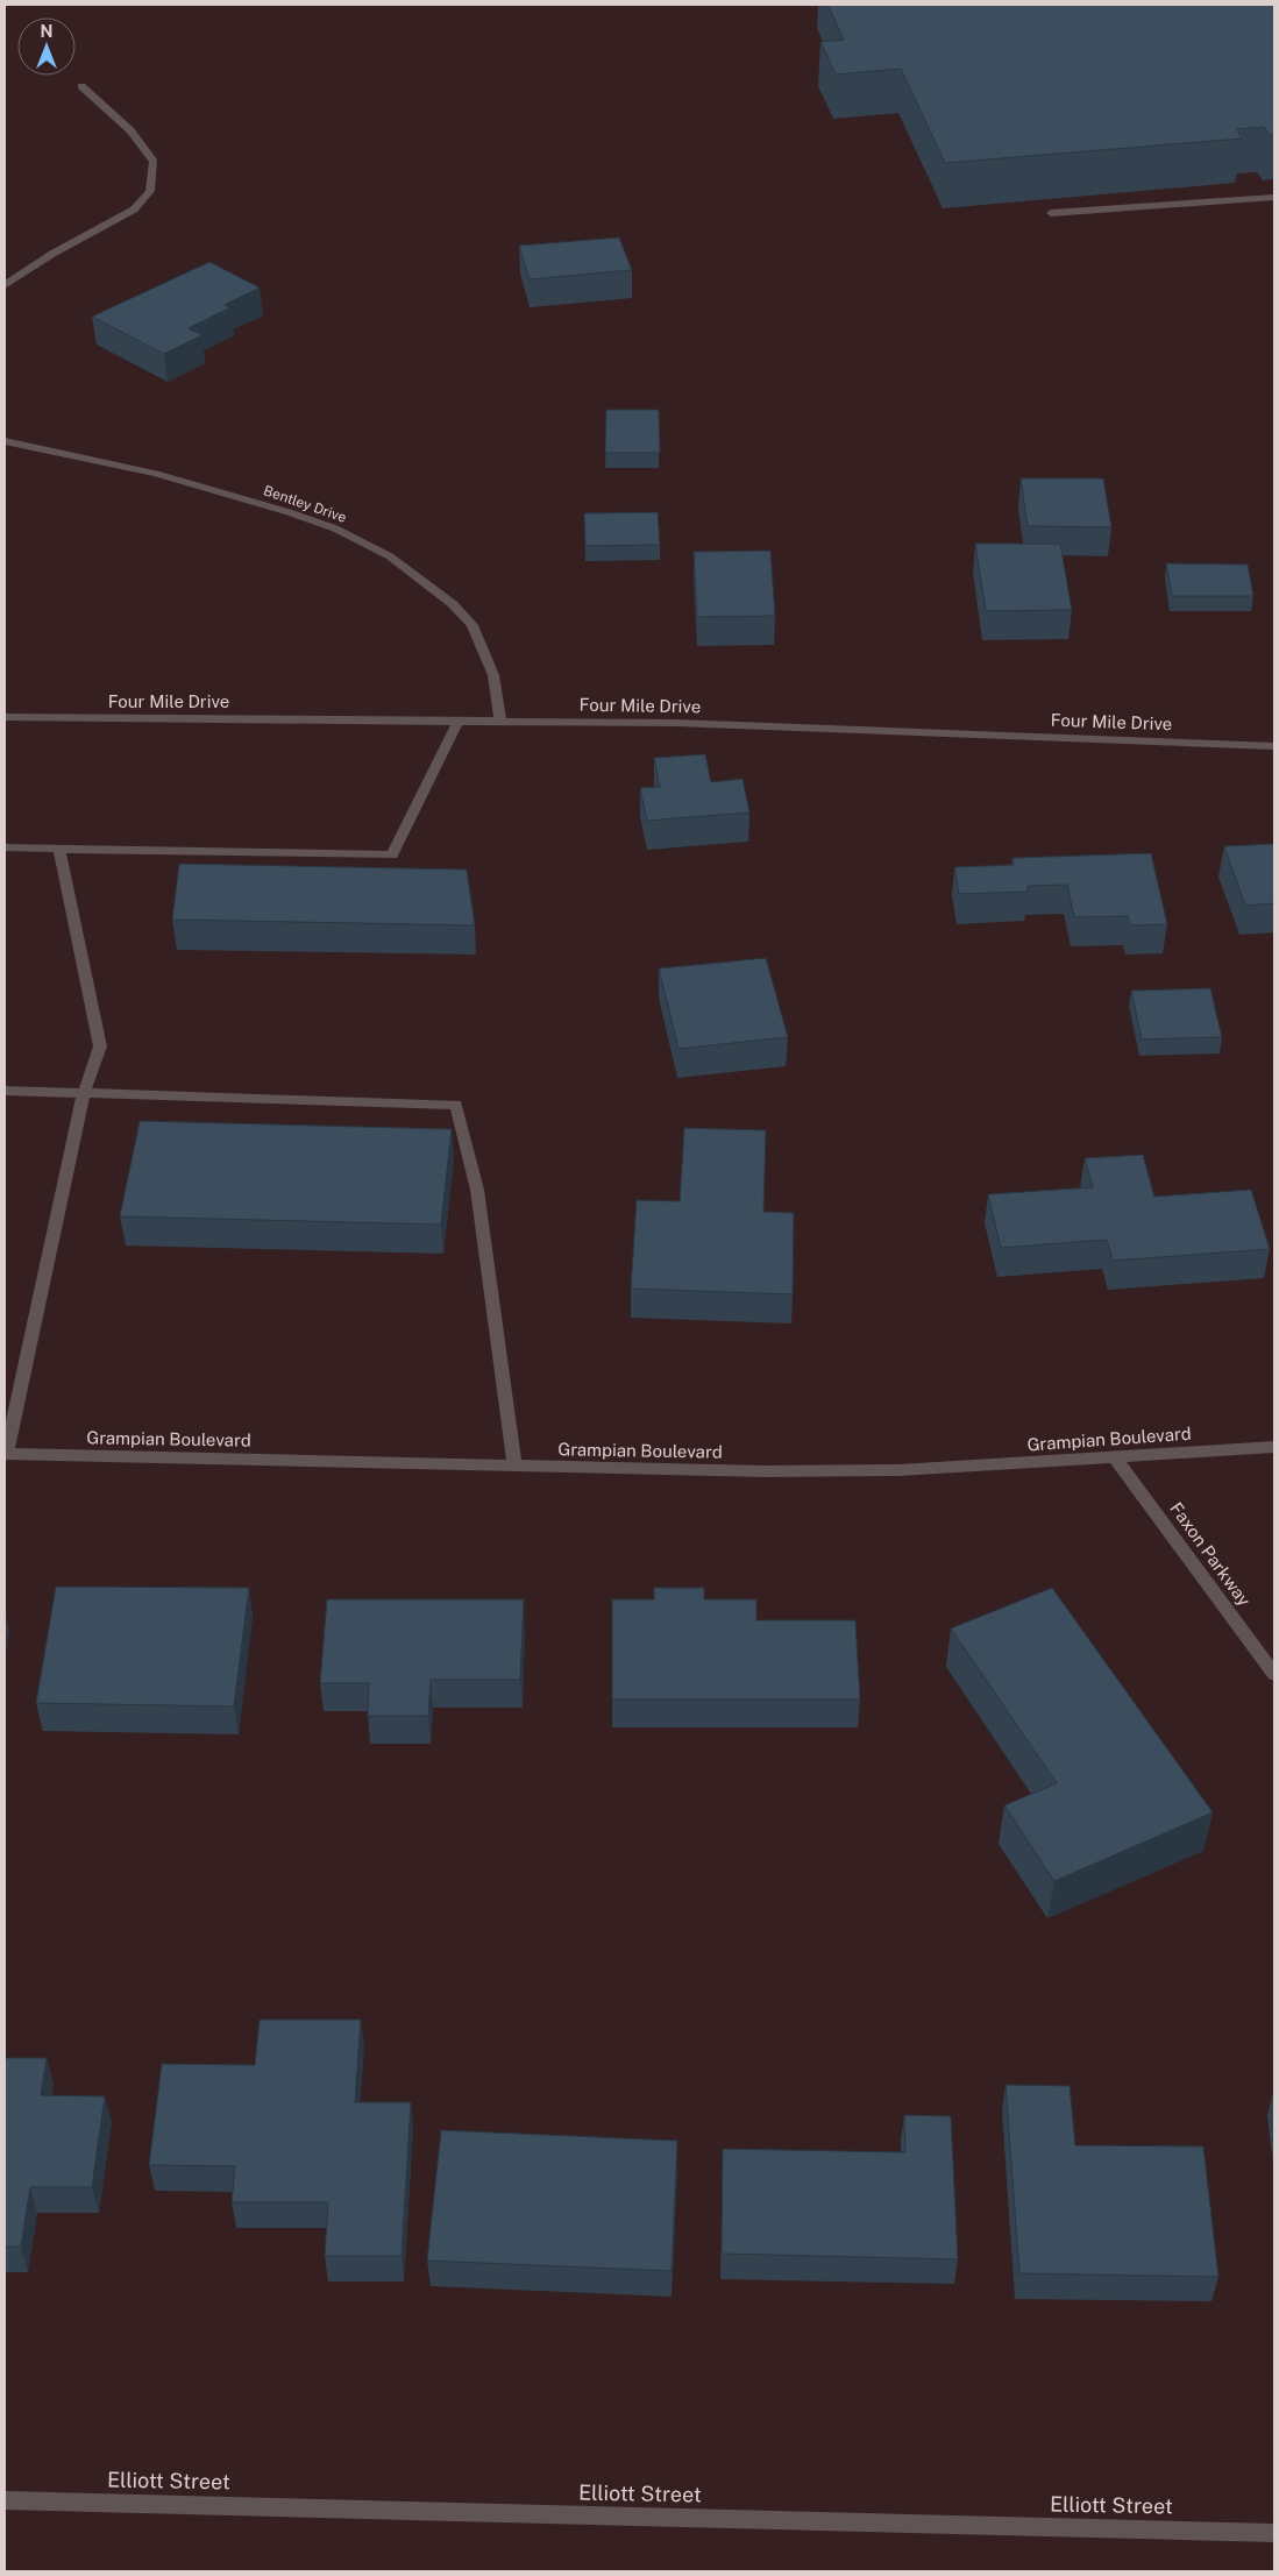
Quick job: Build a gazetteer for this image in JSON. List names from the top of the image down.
{
  "streets": {
    "street": [
      "Bentley Drive",
      "Four Mile Drive",
      "Grampian Boulevard",
      "Faxon Parkway",
      "Elliott Street"
    ]
  },
  "crossings": [
    ["Bentley Drive", "Four Mile Drive"],
    ["Grampian Boulevard", "Faxon Parkway"]
  ],
  "north": "top"
}
